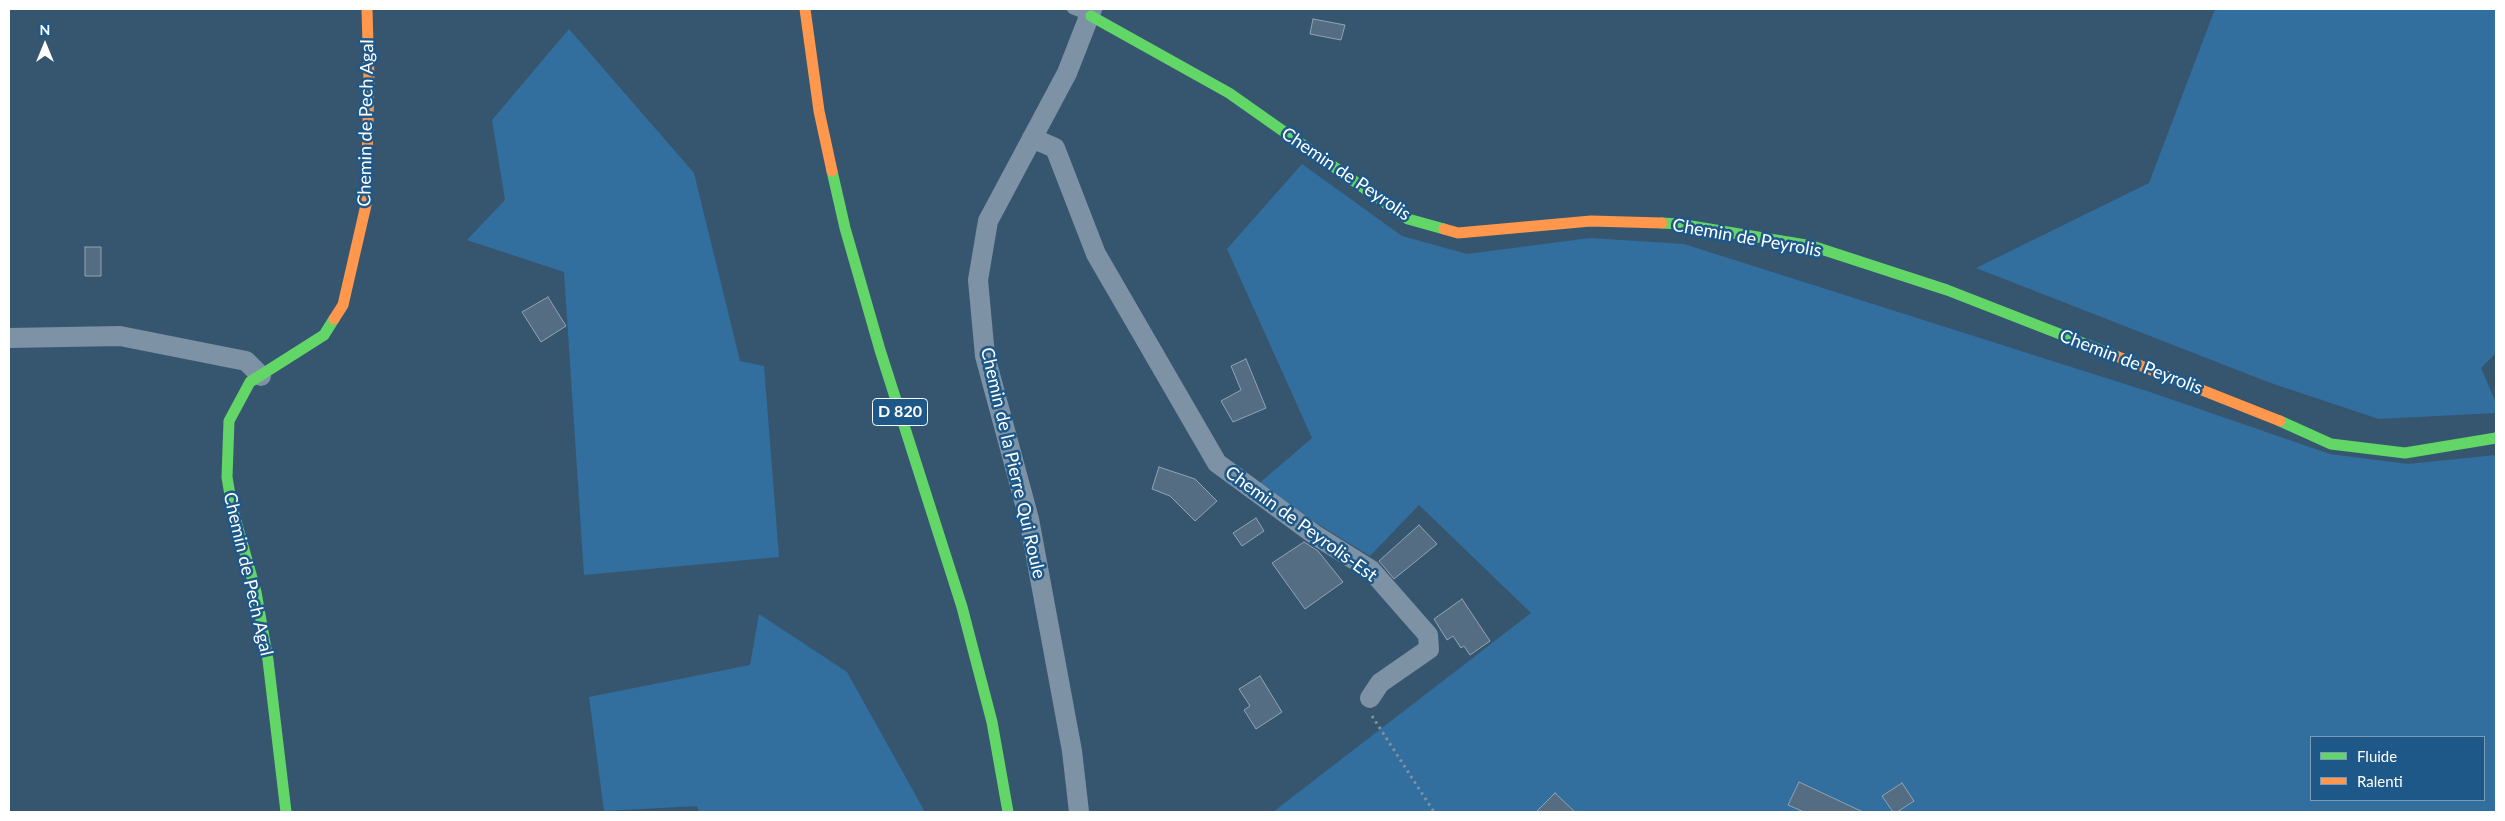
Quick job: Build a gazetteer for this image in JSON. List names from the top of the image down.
{
  "streets": {
    "street": [
      "Chemin de Pech Agal",
      "Chemin de Peyrolis",
      "D 820",
      "Chemin de la Pierre Qui Roule",
      "Chemin de Peyrolis-Est"
    ]
  },
  "crossings": [
    ["Chemin de Peyrolis", "Chemin de la Pierre Qui Roule"],
    ["Chemin de la Pierre Qui Roule", "Chemin de Peyrolis-Est"]
  ],
  "legend": ["Fluide", "Ralenti"],
  "north": "top"
}
